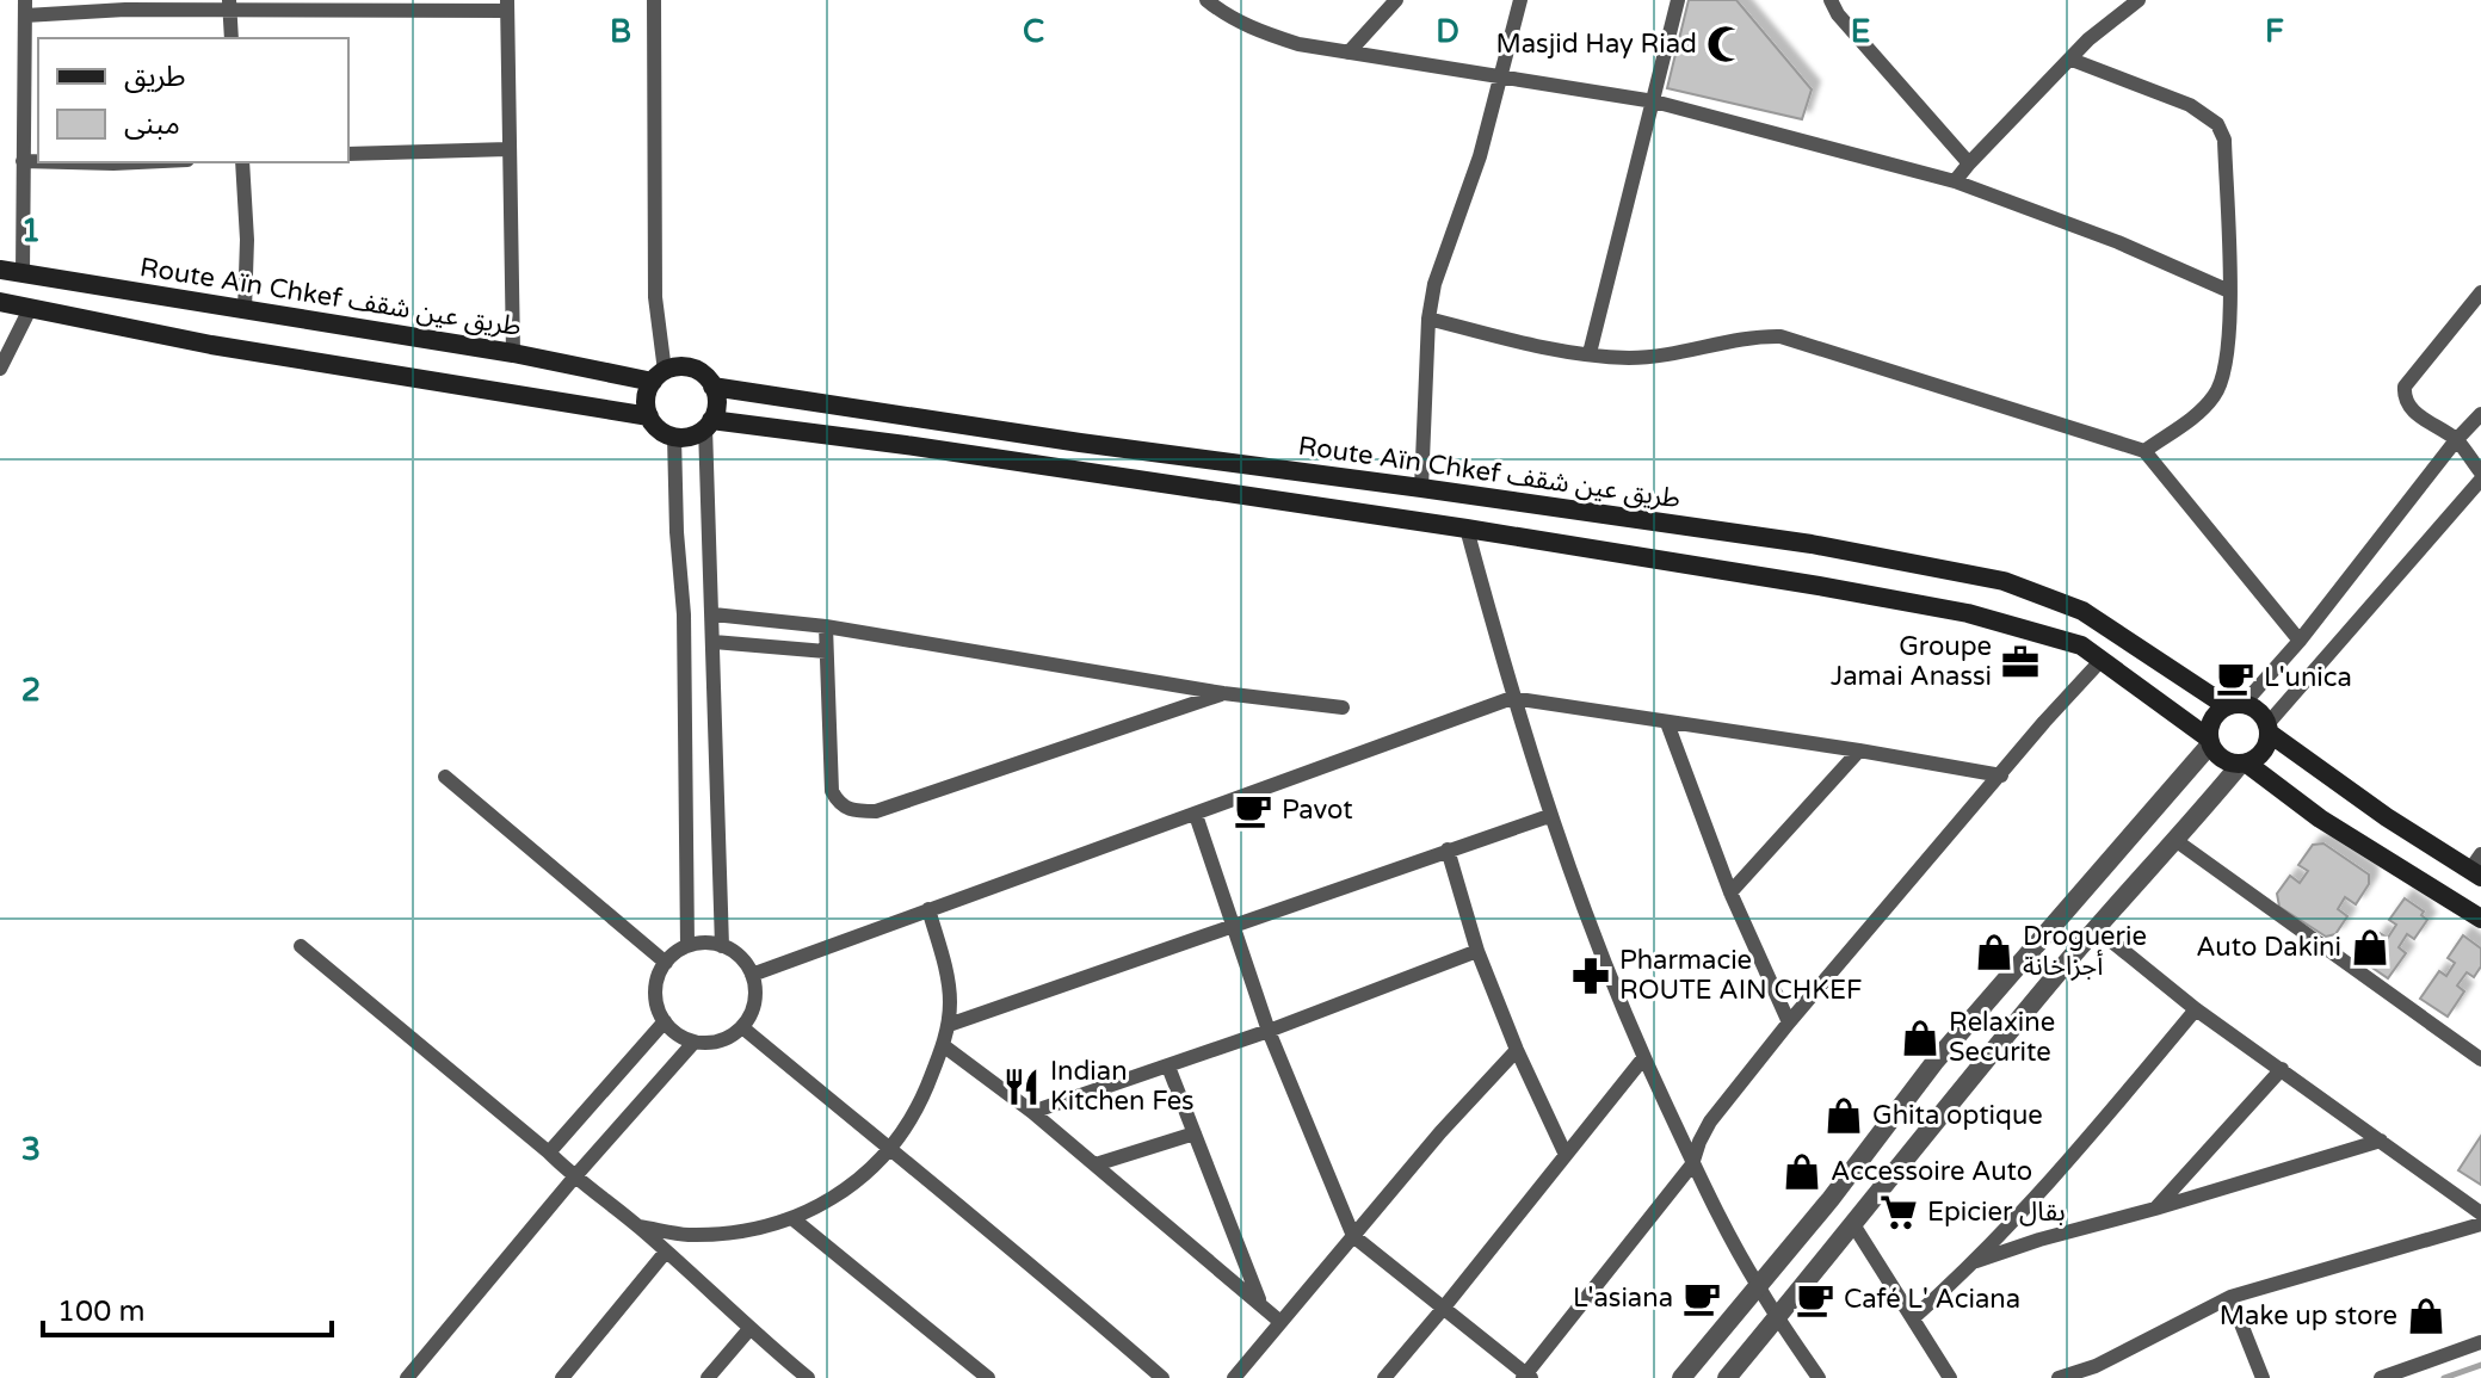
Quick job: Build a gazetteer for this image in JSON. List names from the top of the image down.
{
  "streets": {
    "main road": ["Route Aïn Chkef طريق عين شقف"]
  },
  "places": {
    "mosque": ["Masjid Hay Riad"],
    "office": ["Groupe Jamai Anassi"],
    "cafe": [
      "L'unica",
      "Pavot",
      "L'asiana",
      "Café L' Aciana"
    ],
    "shop": [
      "Auto Dakini",
      "Droguerie أجزاخانة",
      "Relaxine Securite",
      "Ghita optique",
      "Accessoire Auto",
      "Make up store"
    ],
    "pharmacy": ["Pharmacie ROUTE AIN CHKEF"],
    "restaurant": ["Indian Kitchen Fes"],
    "supermarket": ["Epicier بقال"]
  },
  "legend": ["طريق", "مبنى"],
  "scale_bar": "100 m",
  "grid": {
    "columns": [
      "B",
      "C",
      "D",
      "E",
      "F"
    ],
    "rows": ["1", "2", "3"]
  }
}
